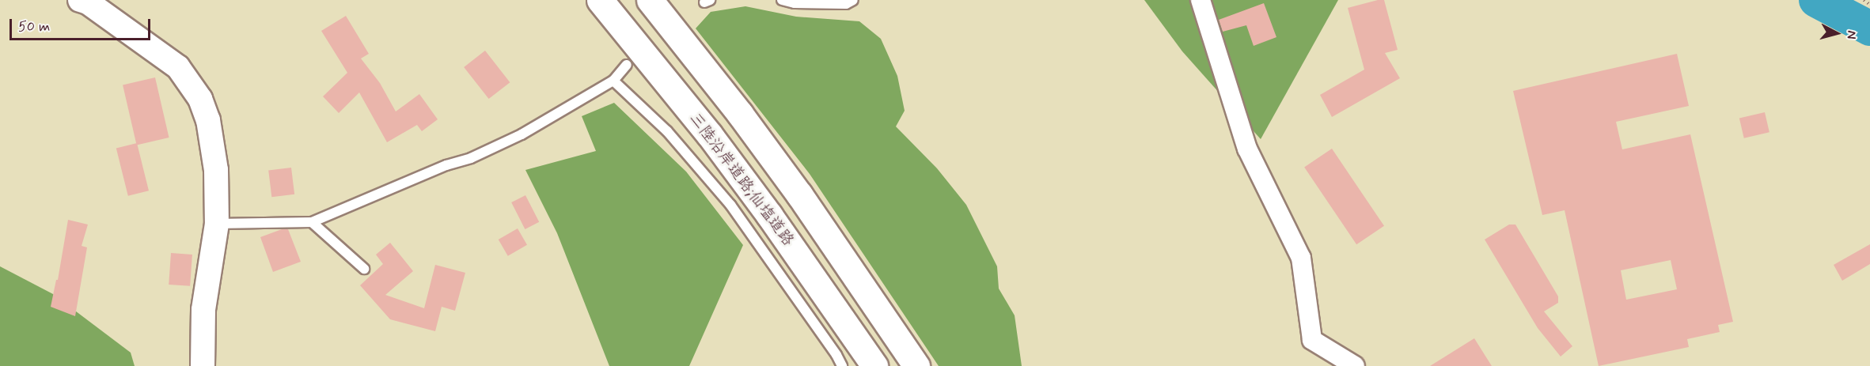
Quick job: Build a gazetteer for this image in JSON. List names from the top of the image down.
{
  "streets": {
    "highway": ["三陸沿岸道路;仙塩道路"]
  },
  "scale_bar": "50 m",
  "north": "right"
}
